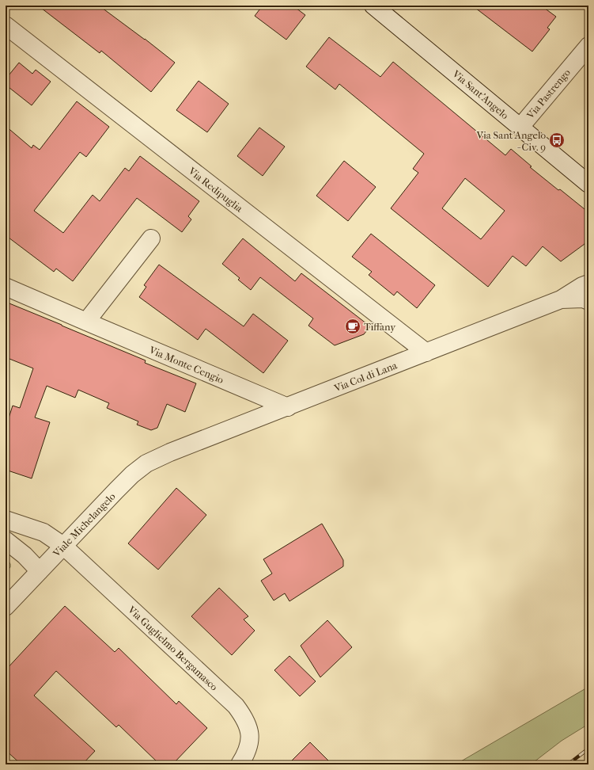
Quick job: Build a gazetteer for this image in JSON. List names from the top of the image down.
{
  "streets": {
    "street": [
      "Via Pastrengo",
      "Via Sant'Angelo",
      "Via Redipuglia",
      "Via Monte Cengio",
      "Via Col di Lana",
      "Viale Michelangelo",
      "Via Guglielmo Bergamasco"
    ]
  },
  "crossings": [
    ["Via Pastrengo", "Via Sant'Angelo"],
    ["Via Redipuglia", "Via Col di Lana"],
    ["Via Monte Cengio", "Via Col di Lana"],
    ["Via Col di Lana", "Viale Michelangelo"],
    ["Viale Michelangelo", "Via Guglielmo Bergamasco"]
  ],
  "places": {
    "bus stop": ["Via Sant'Angelo - Civ. 9"],
    "cafe": ["Tiffany"]
  }
}
